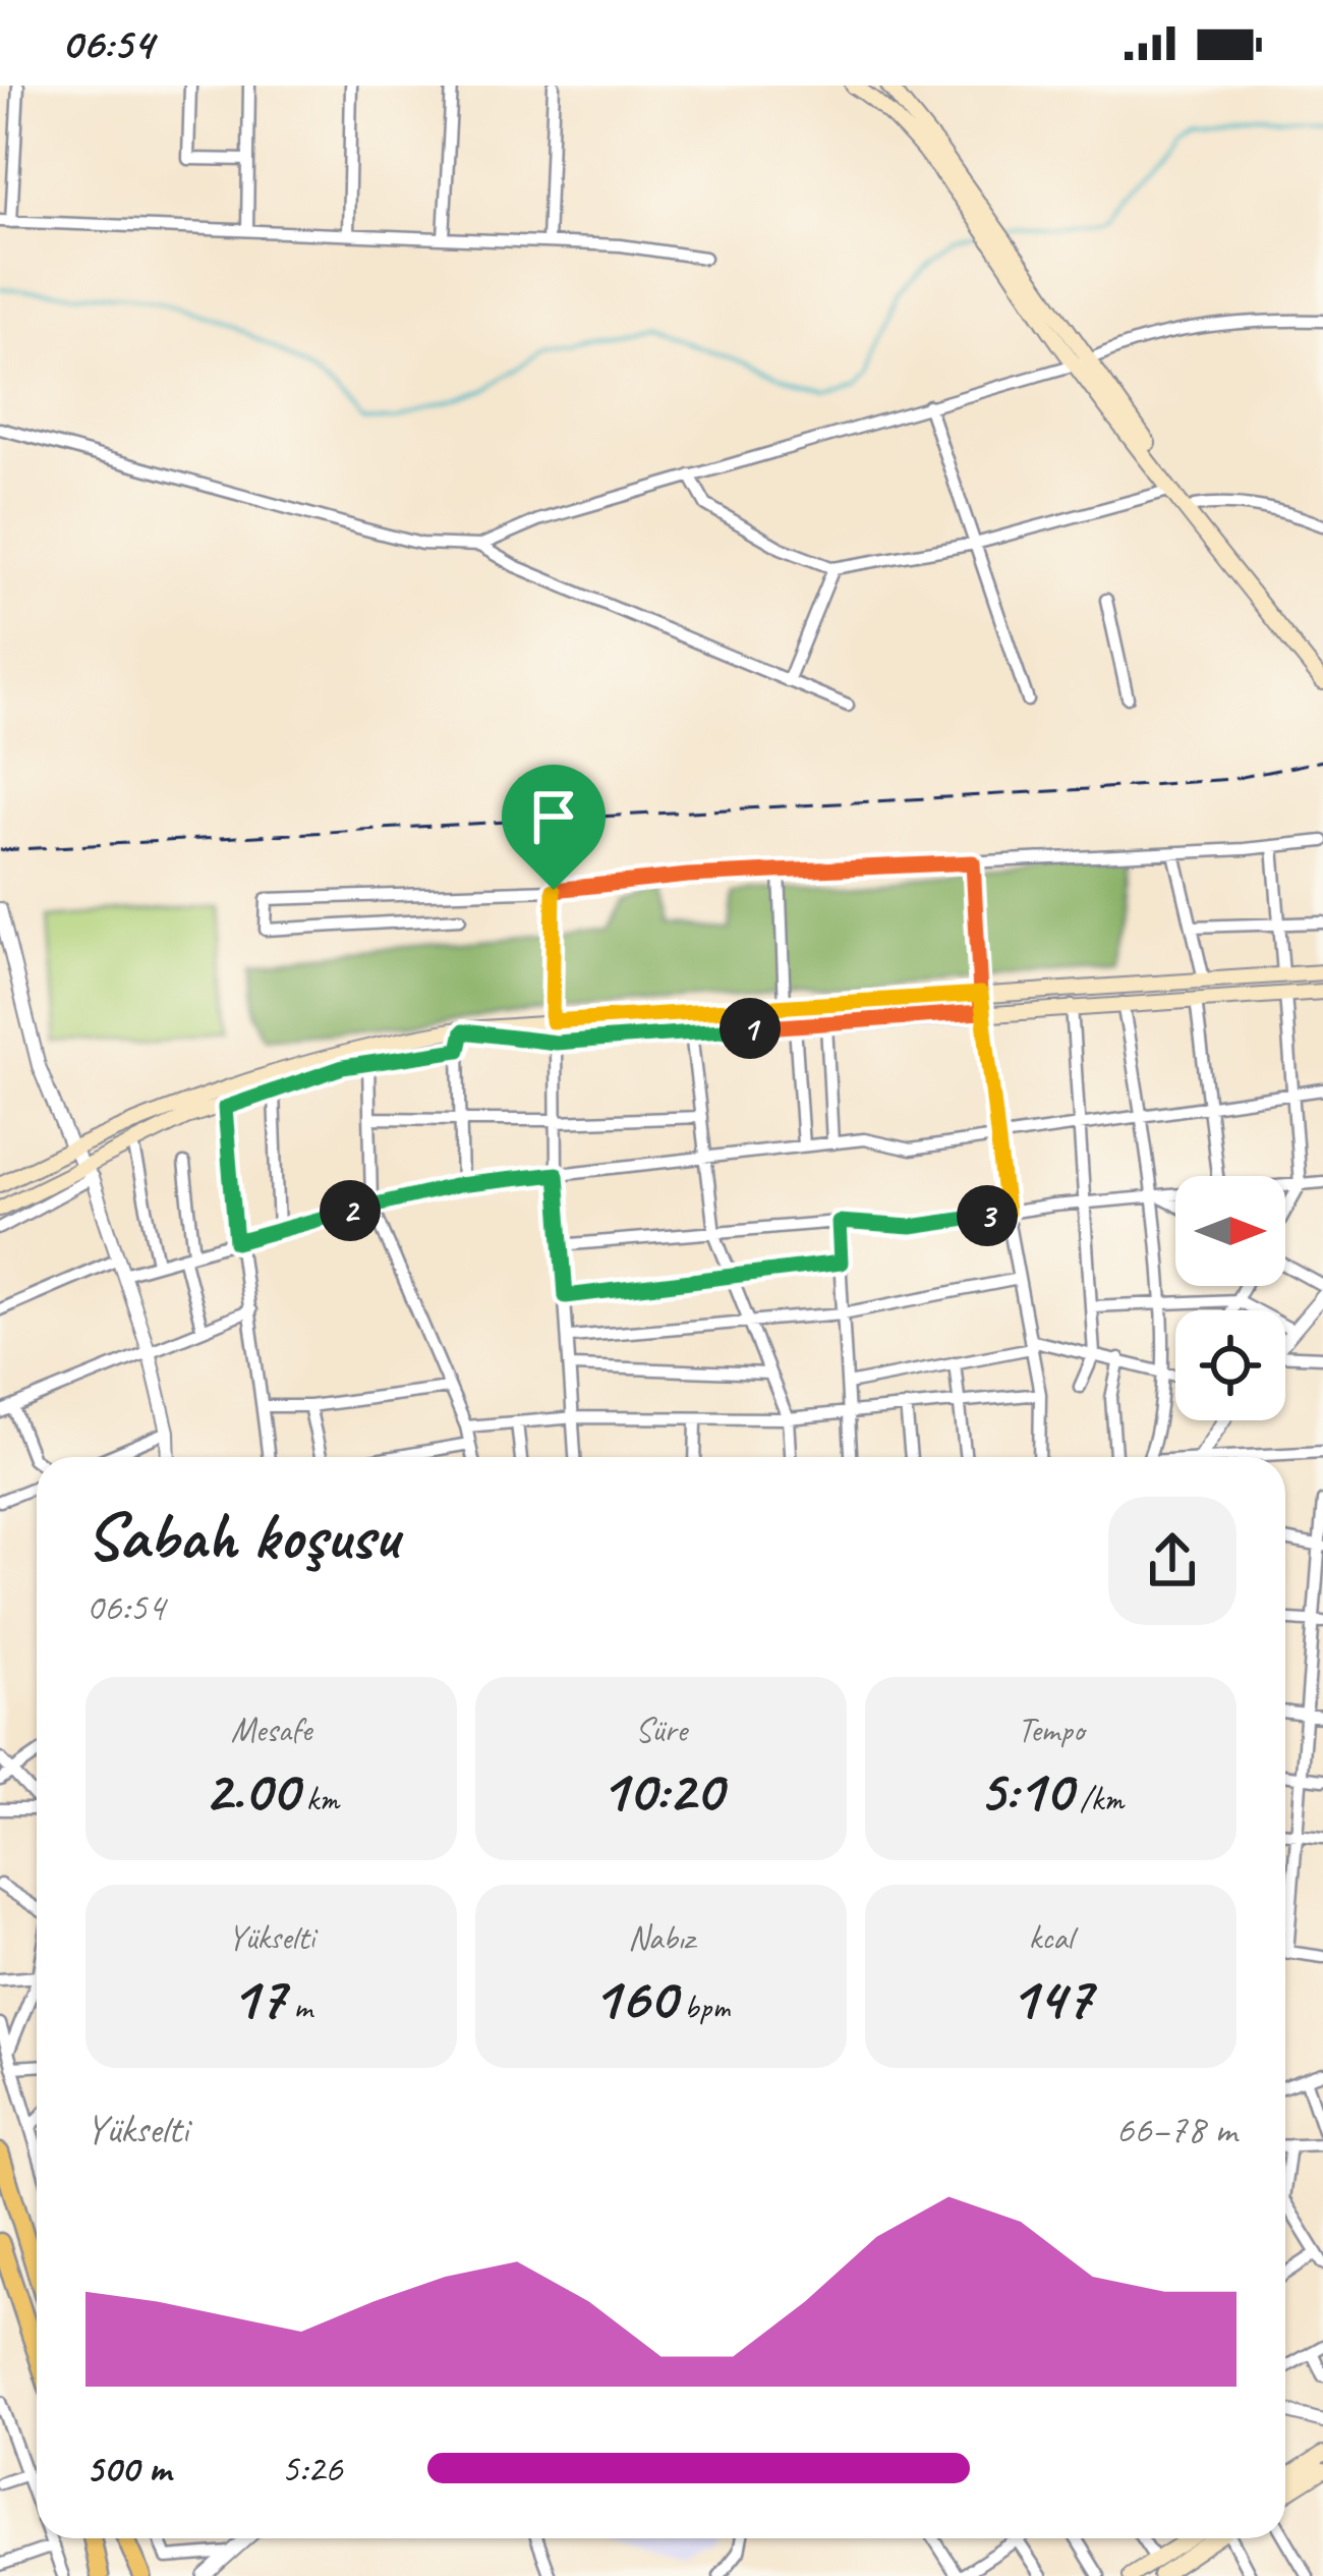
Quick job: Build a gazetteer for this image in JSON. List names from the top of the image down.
{
  "north": "right",
  "page": {
    "status": "06:54",
    "pins": ["1", "2", "3"],
    "heading": ["Sabah koşusu", "06:54"],
    "stats": [
      ["Mesafe", "2.00 km"],
      ["Süre", "10:20"],
      ["Tempo", "5:10 /km"],
      ["Yükselti", "17 m"],
      ["Nabız", "160 bpm"],
      ["kcal", "147"]
    ],
    "chart": ["Yükselti", "66–78 m"],
    "list": [
      {
        "name": "500 m",
        "note": "5:26"
      }
    ]
  }
}
